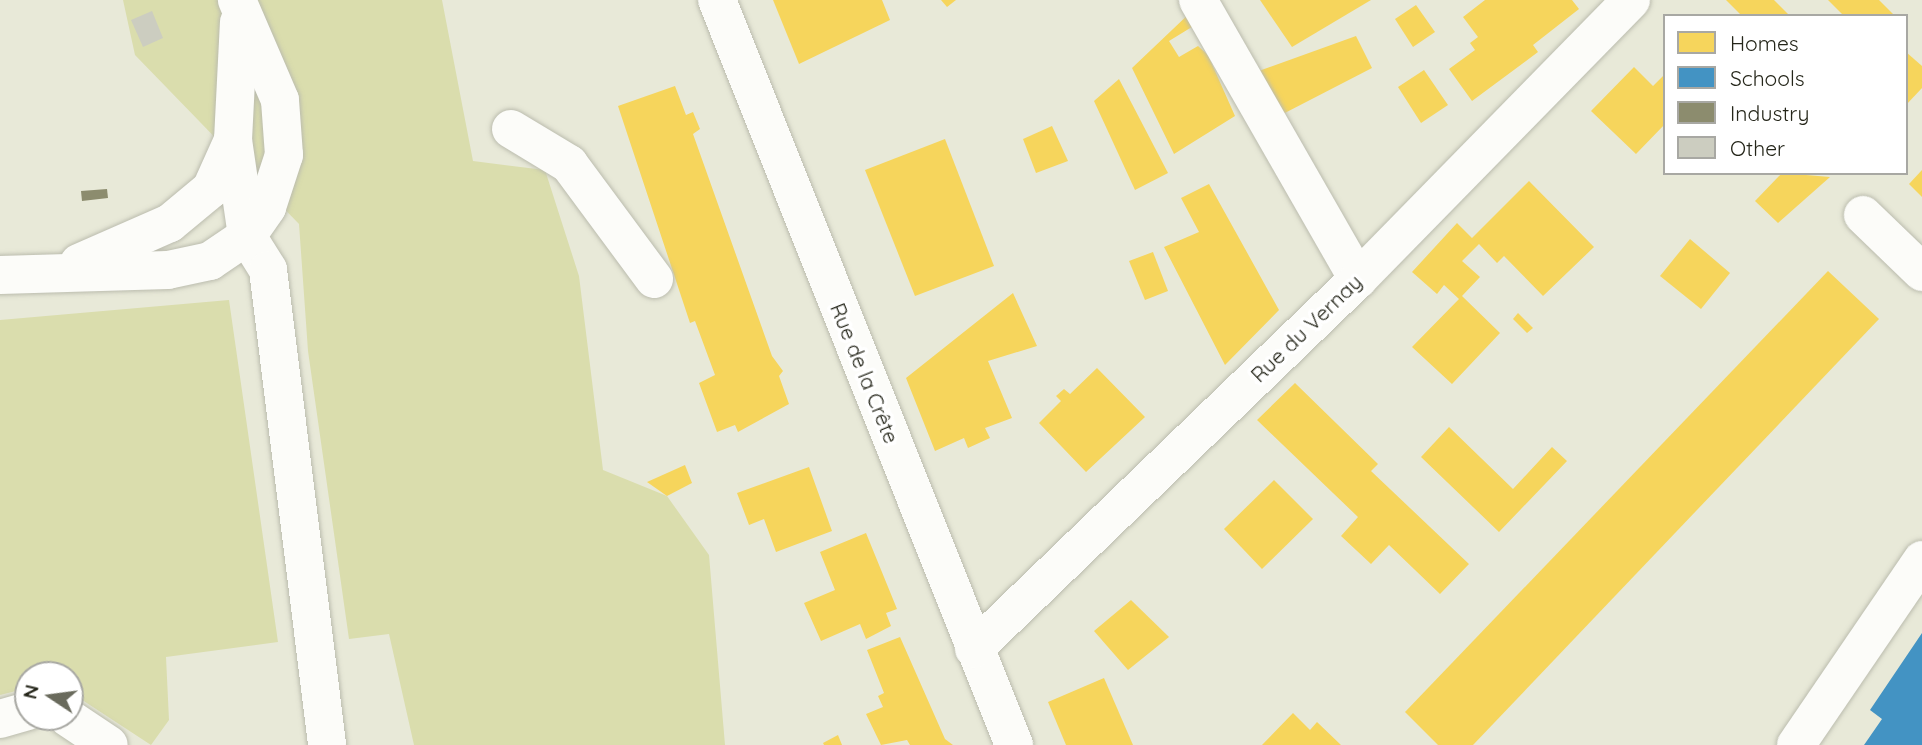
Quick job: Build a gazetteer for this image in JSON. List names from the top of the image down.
{
  "streets": {
    "street": ["Rue du Vernay", "Rue de la Crête"]
  },
  "crossings": [
    ["Rue du Vernay", "Rue de la Crête"]
  ],
  "legend": [
    "Homes",
    "Schools",
    "Industry",
    "Other"
  ],
  "north": "left"
}
